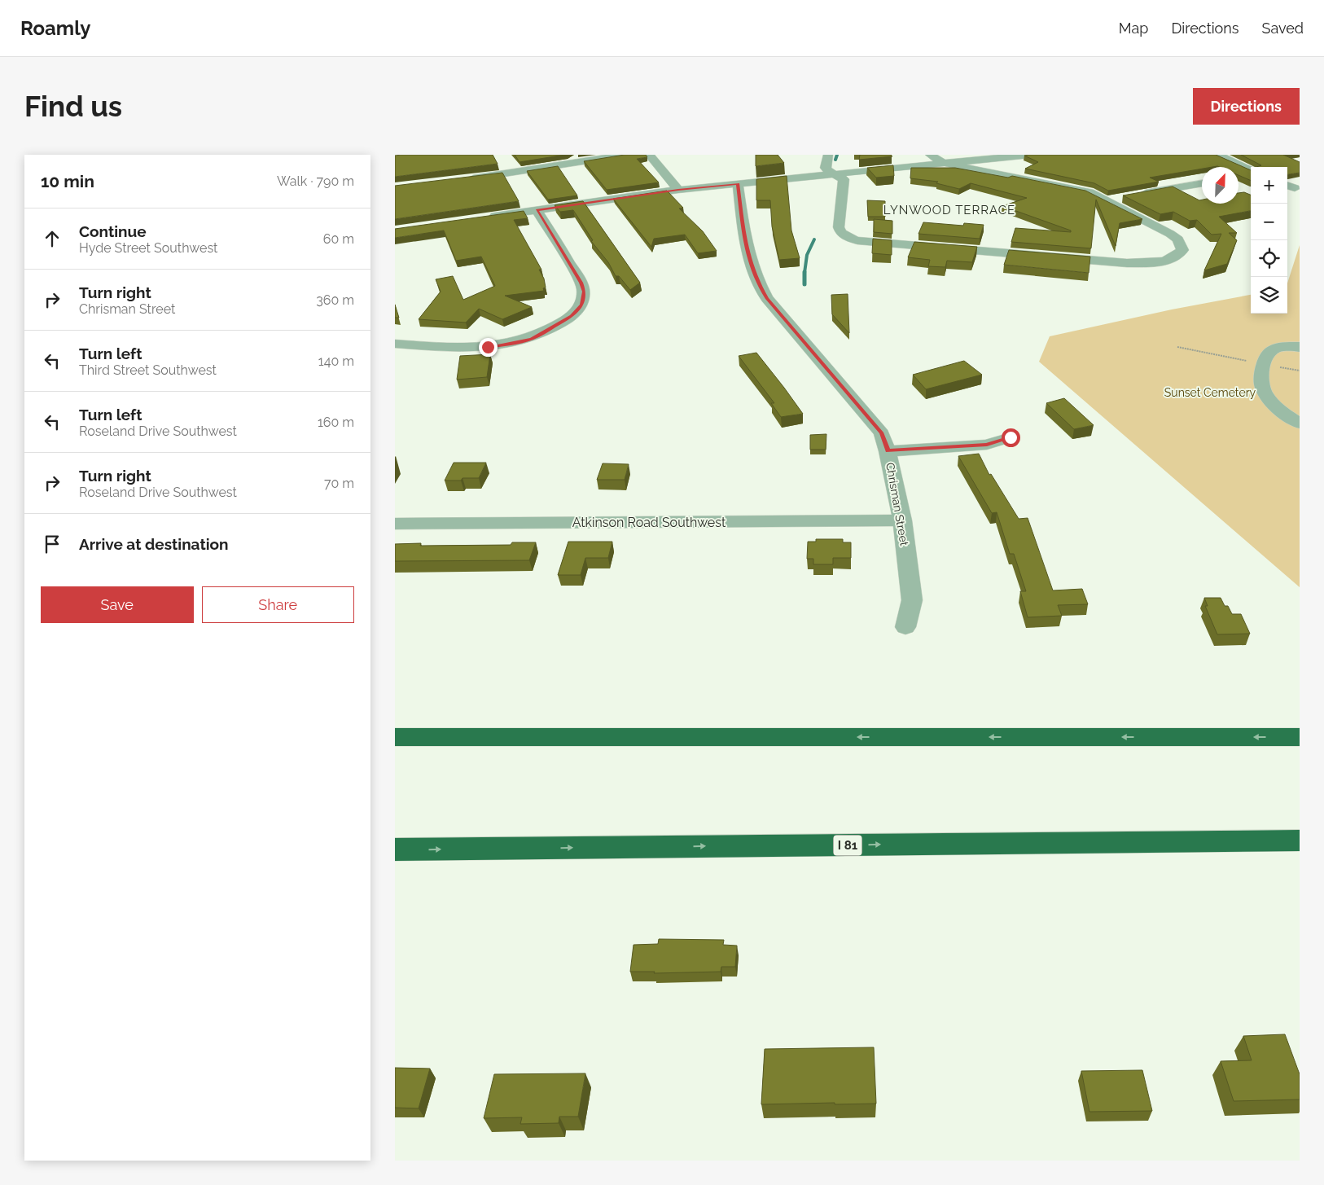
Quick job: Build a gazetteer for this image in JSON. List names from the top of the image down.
{
  "streets": {
    "highway": ["I 81"],
    "street": ["Chrisman Street", "Atkinson Road Southwest"]
  },
  "crossings": [
    ["Chrisman Street", "Atkinson Road Southwest"]
  ],
  "districts": ["LYNWOOD TERRACE"],
  "parks": ["Sunset Cemetery"],
  "north": "top right",
  "page": {
    "header": "Roamly",
    "nav": ["Map", "Directions", "Saved"],
    "buttons": [
      "Directions",
      ["Save", "Share"]
    ],
    "title": "Find us",
    "heading": ["10 min", "Walk · 790 m"],
    "map_buttons": ["+", "−"],
    "list": [
      ["Continue", "Hyde Street Southwest", "60 m"],
      ["Turn right", "Chrisman Street", "360 m"],
      ["Turn left", "Third Street Southwest", "140 m"],
      ["Turn left", "Roseland Drive Southwest", "160 m"],
      ["Turn right", "Roseland Drive Southwest", "70 m"],
      "Arrive at destination"
    ]
  }
}
